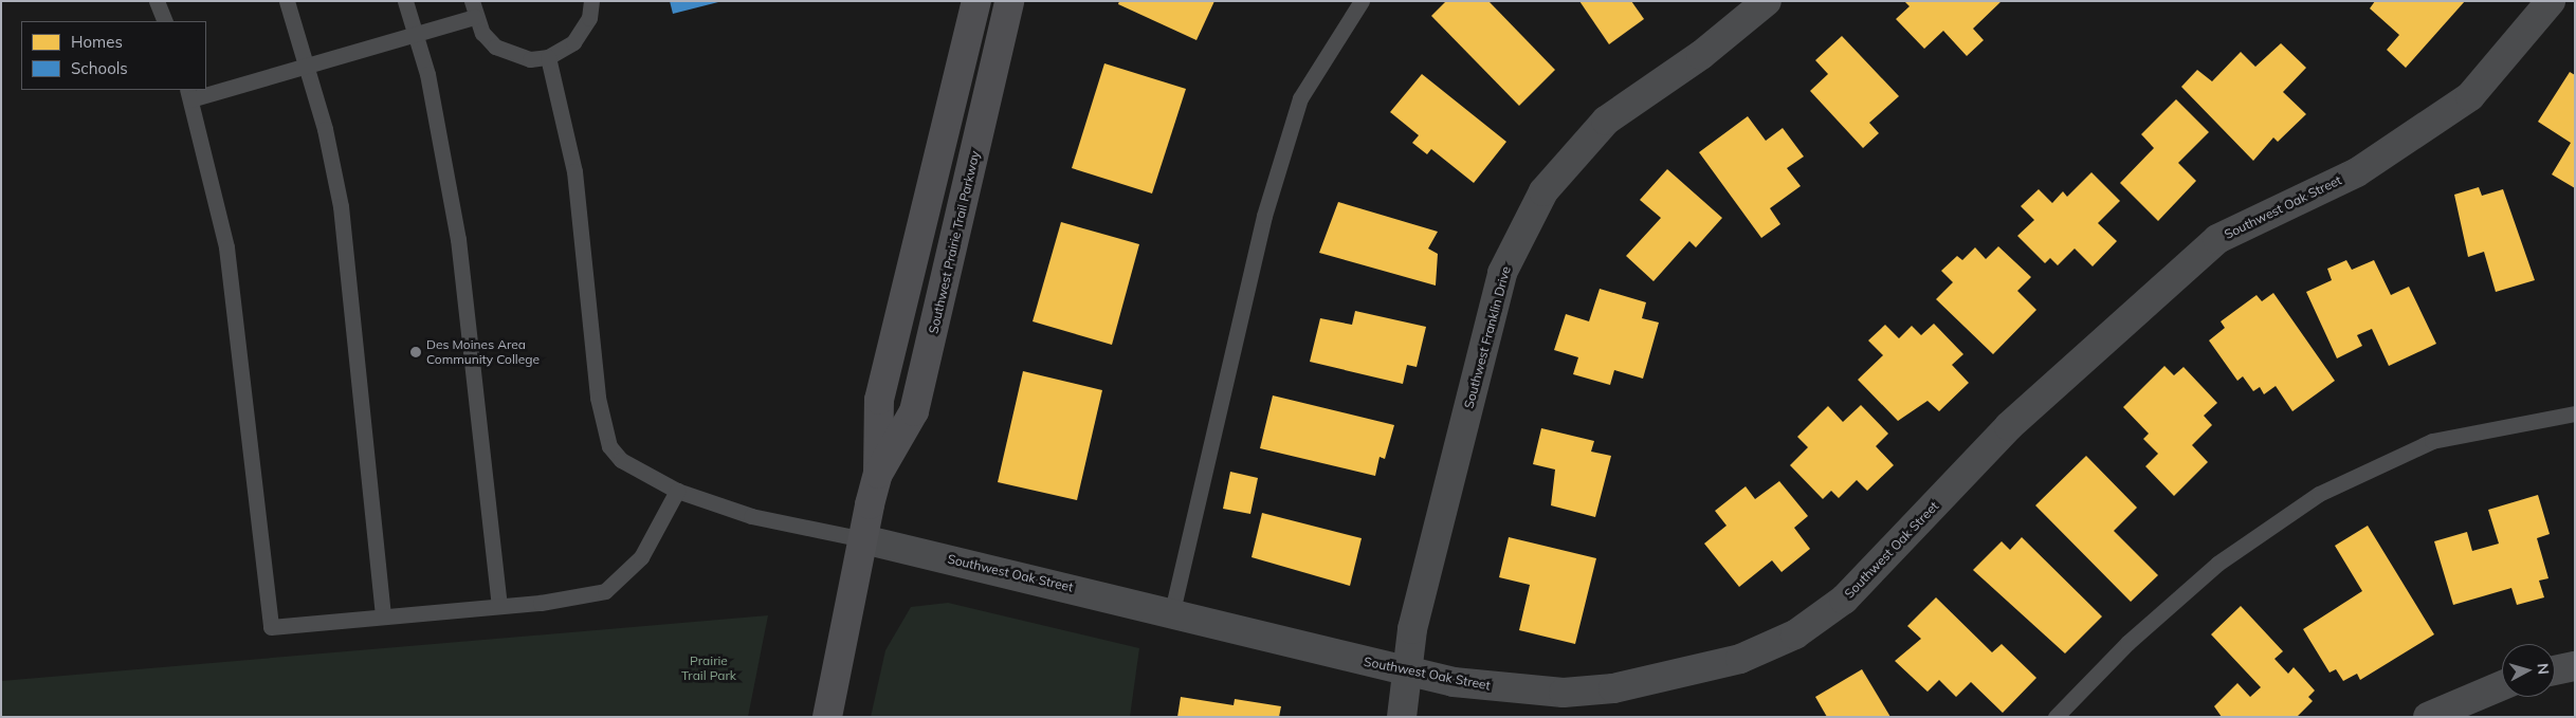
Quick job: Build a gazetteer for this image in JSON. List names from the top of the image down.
{
  "streets": {
    "street": ["Southwest Oak Street", "Southwest Prairie Trail Parkway", "Southwest Franklin Drive"]
  },
  "crossings": [
    ["Southwest Oak Street", "Southwest Prairie Trail Parkway"],
    ["Southwest Oak Street", "Southwest Franklin Drive"]
  ],
  "parks": ["Prairie Trail Park"],
  "places": ["Des Moines Area Community College"],
  "legend": ["Homes", "Schools"],
  "north": "right"
}
